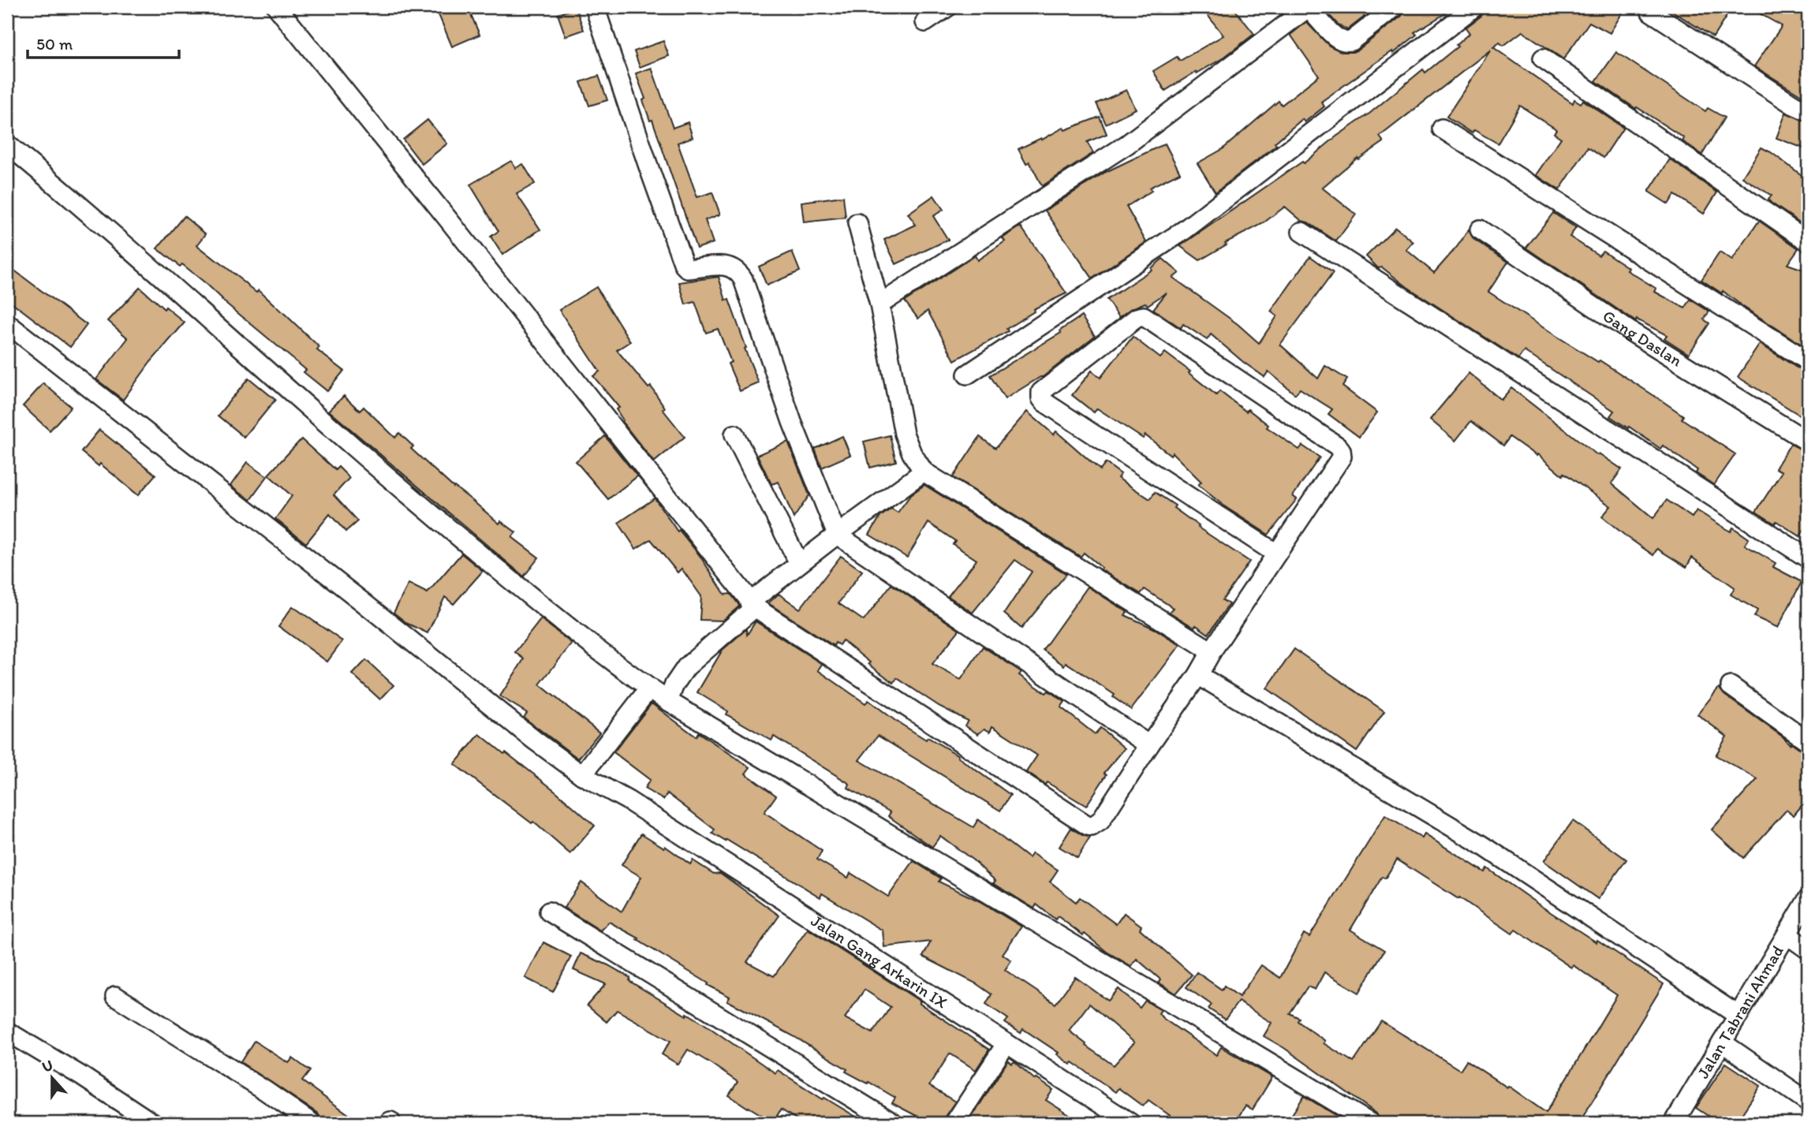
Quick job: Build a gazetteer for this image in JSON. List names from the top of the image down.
{
  "streets": {
    "street": ["Gang Daslan", "Jalan Gang Arkarin IX", "Jalan Tabrani Ahmad"]
  },
  "scale_bar": "50 m",
  "north": "top"
}
